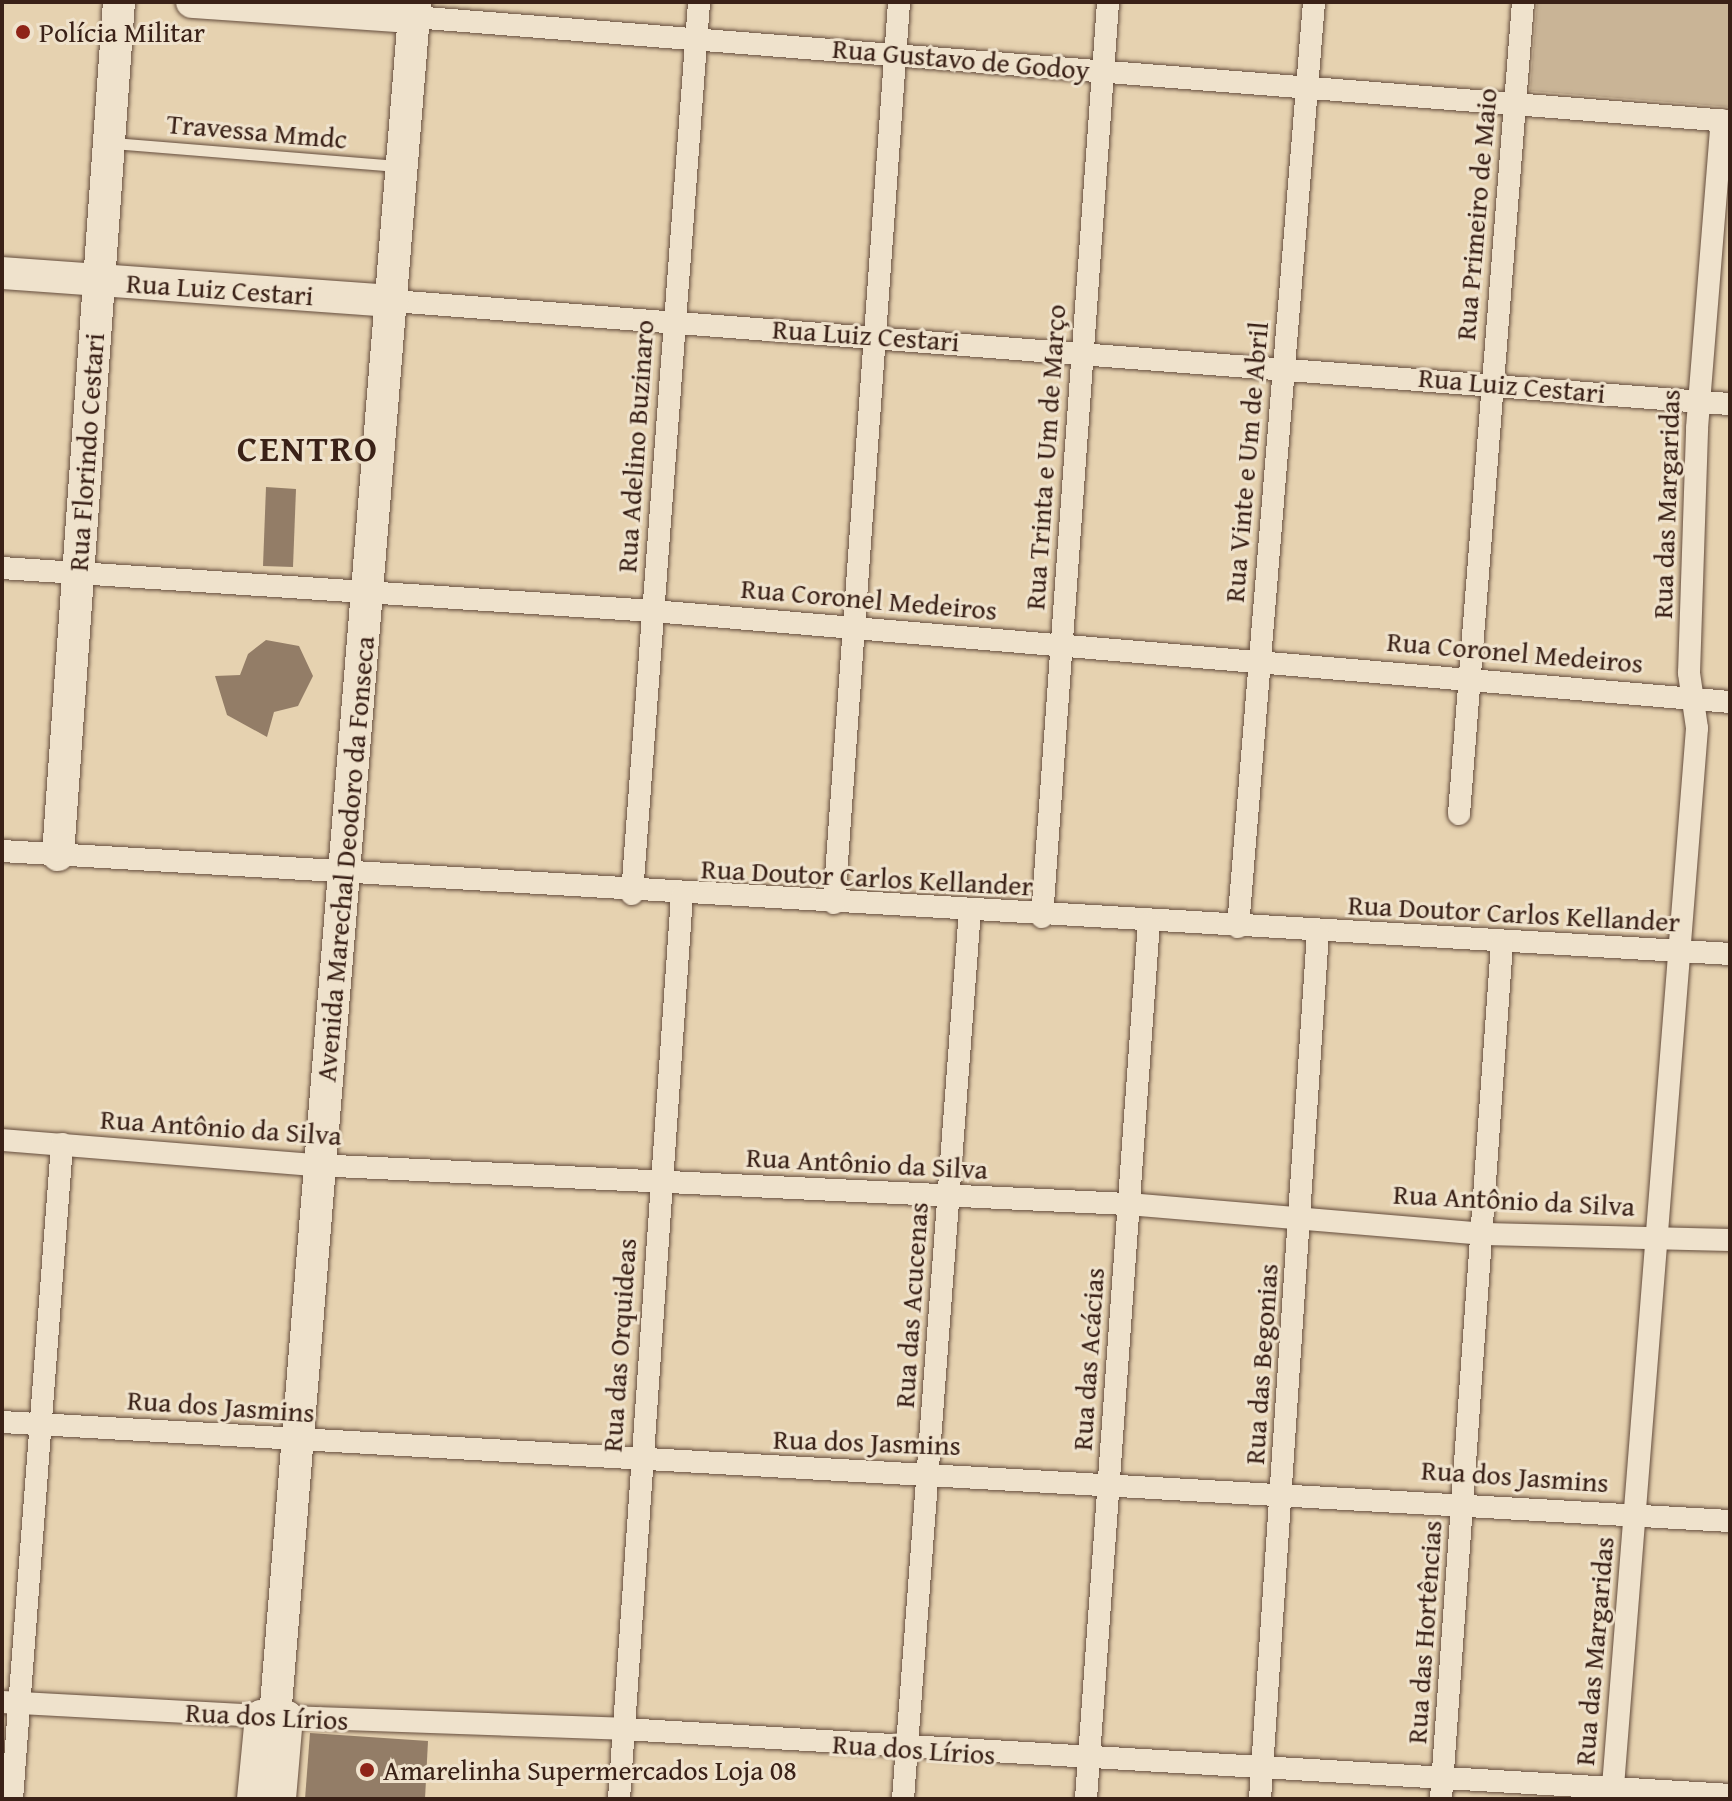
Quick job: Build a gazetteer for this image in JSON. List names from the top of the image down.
{
  "streets": {
    "street": [
      "Rua Gustavo de Godoy",
      "Rua Primeiro de Maio",
      "Rua Luiz Cestari",
      "Rua Adelino Buzinaro",
      "Rua Florindo Cestari",
      "Rua Trinta e Um de Março",
      "Rua Vinte e Um de Abril",
      "Rua das Margaridas",
      "Rua Coronel Medeiros",
      "Avenida Marechal Deodoro da Fonseca",
      "Rua Doutor Carlos Kellander",
      "Rua Antônio da Silva",
      "Rua das Acucenas",
      "Rua das Orquideas",
      "Rua das Acácias",
      "Rua das Begonias",
      "Rua dos Jasmins",
      "Rua das Hortências",
      "Rua dos Lírios"
    ],
    "lane": ["Travessa Mmdc"]
  },
  "crossings": [
    ["Rua Gustavo de Godoy", "Rua Primeiro de Maio"],
    ["Rua Gustavo de Godoy", "Rua Adelino Buzinaro"],
    ["Rua Gustavo de Godoy", "Rua Trinta e Um de Março"],
    ["Rua Gustavo de Godoy", "Rua Vinte e Um de Abril"],
    ["Rua Gustavo de Godoy", "Rua das Margaridas"],
    ["Rua Gustavo de Godoy", "Avenida Marechal Deodoro da Fonseca"],
    ["Travessa Mmdc", "Rua Florindo Cestari"],
    ["Travessa Mmdc", "Avenida Marechal Deodoro da Fonseca"],
    ["Rua Primeiro de Maio", "Rua Luiz Cestari"],
    ["Rua Primeiro de Maio", "Rua Coronel Medeiros"],
    ["Rua Luiz Cestari", "Rua Adelino Buzinaro"],
    ["Rua Luiz Cestari", "Rua Florindo Cestari"],
    ["Rua Luiz Cestari", "Rua Trinta e Um de Março"],
    ["Rua Luiz Cestari", "Rua Vinte e Um de Abril"],
    ["Rua Luiz Cestari", "Rua das Margaridas"],
    ["Rua Luiz Cestari", "Avenida Marechal Deodoro da Fonseca"],
    ["Rua Adelino Buzinaro", "Rua Coronel Medeiros"],
    ["Rua Adelino Buzinaro", "Rua Doutor Carlos Kellander"],
    ["Rua Florindo Cestari", "Rua Coronel Medeiros"],
    ["Rua Florindo Cestari", "Rua Doutor Carlos Kellander"],
    ["Rua Trinta e Um de Março", "Rua Coronel Medeiros"],
    ["Rua Trinta e Um de Março", "Rua Doutor Carlos Kellander"],
    ["Rua Vinte e Um de Abril", "Rua Coronel Medeiros"],
    ["Rua Vinte e Um de Abril", "Rua Doutor Carlos Kellander"],
    ["Rua das Margaridas", "Rua Coronel Medeiros"],
    ["Rua das Margaridas", "Rua Doutor Carlos Kellander"],
    ["Rua das Margaridas", "Rua Antônio da Silva"],
    ["Rua das Margaridas", "Rua dos Jasmins"],
    ["Rua das Margaridas", "Rua dos Lírios"],
    ["Rua Coronel Medeiros", "Avenida Marechal Deodoro da Fonseca"],
    ["Avenida Marechal Deodoro da Fonseca", "Rua Doutor Carlos Kellander"],
    ["Avenida Marechal Deodoro da Fonseca", "Rua Antônio da Silva"],
    ["Avenida Marechal Deodoro da Fonseca", "Rua dos Jasmins"],
    ["Avenida Marechal Deodoro da Fonseca", "Rua dos Lírios"],
    ["Rua Doutor Carlos Kellander", "Rua das Acucenas"],
    ["Rua Doutor Carlos Kellander", "Rua das Orquideas"],
    ["Rua Doutor Carlos Kellander", "Rua das Acácias"],
    ["Rua Doutor Carlos Kellander", "Rua das Begonias"],
    ["Rua Doutor Carlos Kellander", "Rua das Hortências"],
    ["Rua Antônio da Silva", "Rua das Acucenas"],
    ["Rua Antônio da Silva", "Rua das Orquideas"],
    ["Rua Antônio da Silva", "Rua das Acácias"],
    ["Rua Antônio da Silva", "Rua das Begonias"],
    ["Rua Antônio da Silva", "Rua das Hortências"],
    ["Rua das Acucenas", "Rua dos Jasmins"],
    ["Rua das Acucenas", "Rua dos Lírios"],
    ["Rua das Orquideas", "Rua dos Jasmins"],
    ["Rua das Orquideas", "Rua dos Lírios"],
    ["Rua das Acácias", "Rua dos Jasmins"],
    ["Rua das Acácias", "Rua dos Lírios"],
    ["Rua das Begonias", "Rua dos Jasmins"],
    ["Rua das Begonias", "Rua dos Lírios"],
    ["Rua dos Jasmins", "Rua das Hortências"],
    ["Rua das Hortências", "Rua dos Lírios"]
  ],
  "districts": ["CENTRO"],
  "places": ["Polícia Militar", "Amarelinha Supermercados Loja 08"]
}
